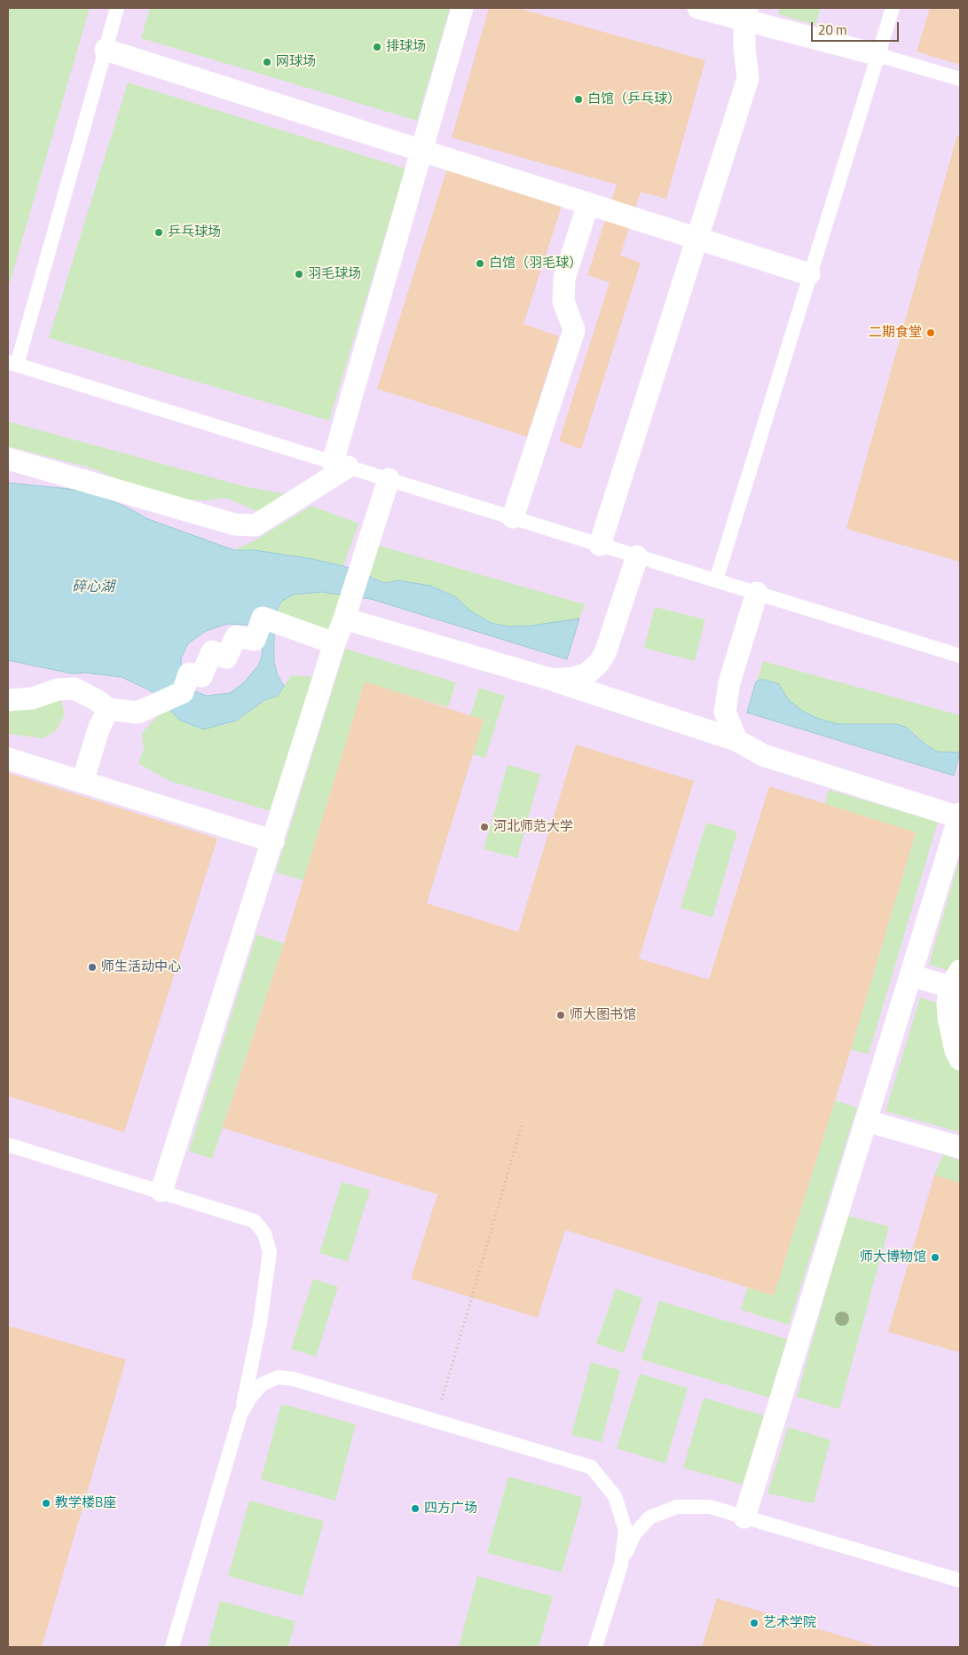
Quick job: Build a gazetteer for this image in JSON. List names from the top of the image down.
{
  "water": ["碎心湖"],
  "places": [
    "排球场",
    "网球场",
    "白馆（乒乓球）",
    "乒乓球场",
    "白馆（羽毛球）",
    "羽毛球场",
    "二期食堂",
    "河北师范大学",
    "师生活动中心",
    "师大图书馆",
    "师大博物馆",
    "教学楼B座",
    "四方广场",
    "艺术学院"
  ],
  "scale_bar": "20 m"
}
